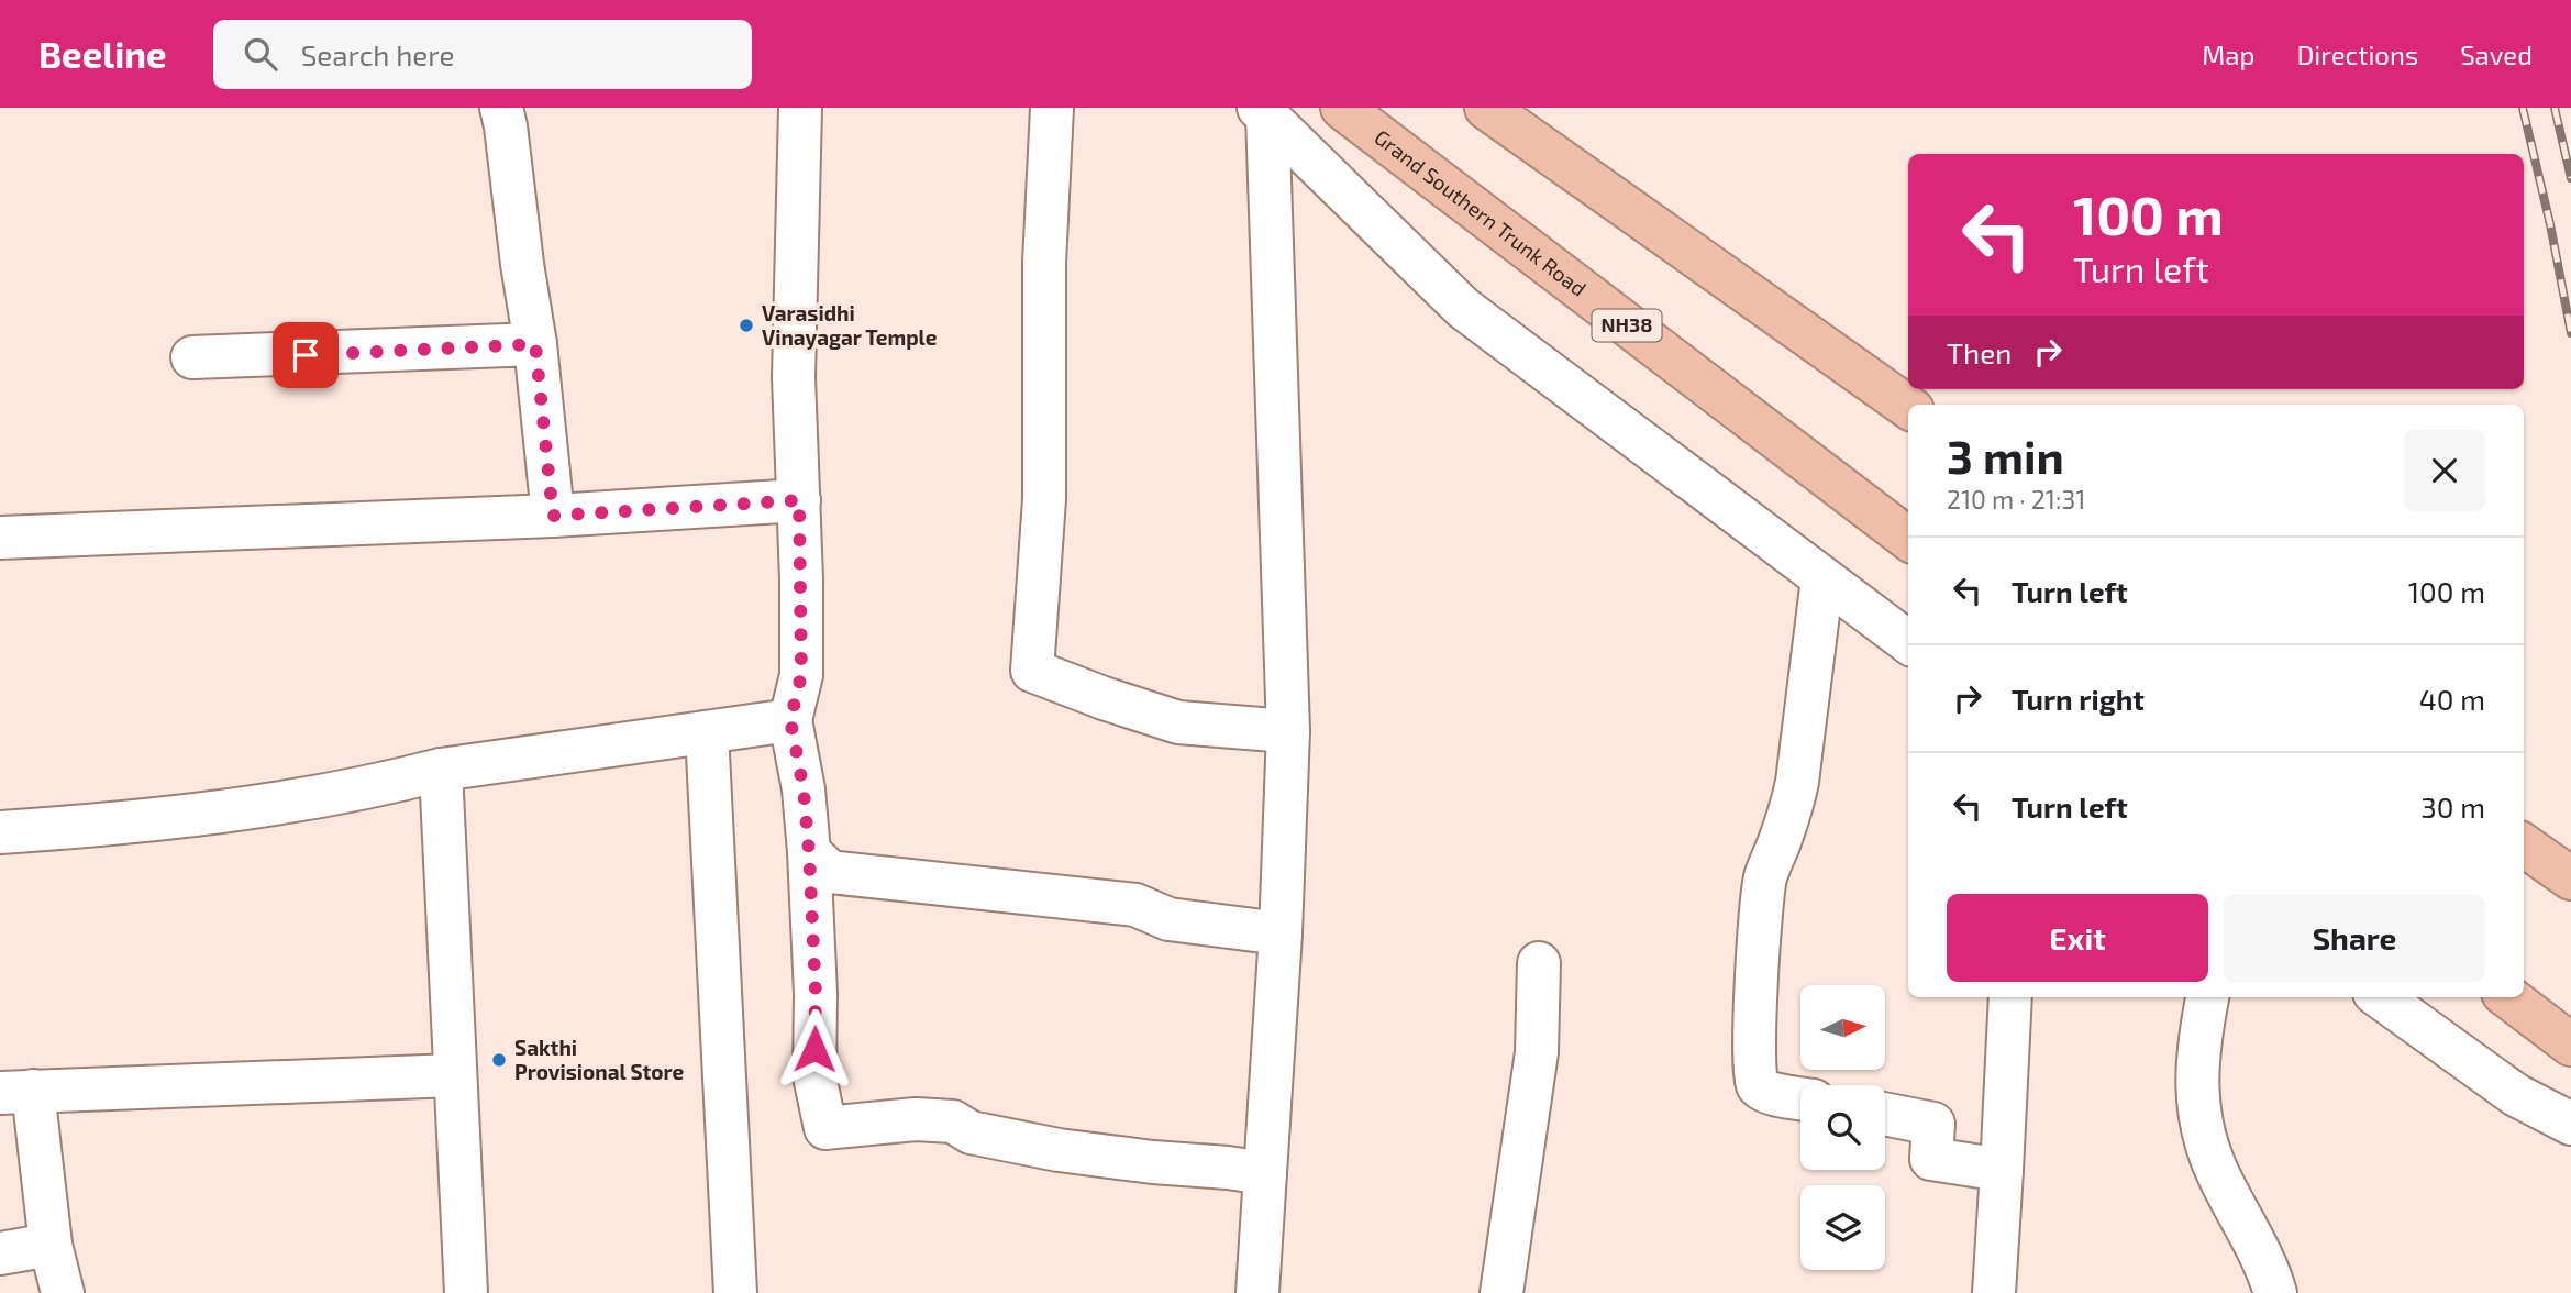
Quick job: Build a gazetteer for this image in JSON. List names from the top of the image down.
{
  "streets": {
    "highway": ["Grand Southern Trunk Road", "NH38"]
  },
  "places": ["Varasidhi Vinayagar Temple", "Sakthi Provisional Store"],
  "north": "right",
  "page": {
    "header": "Beeline",
    "search": "Search here",
    "nav": ["Map", "Directions", "Saved"],
    "turn": ["100 m", "Turn left"],
    "then": "Then",
    "heading": ["3 min", "210 m · 21:31"],
    "list": [
      {
        "name": "Turn left",
        "value": "100 m"
      },
      {
        "name": "Turn right",
        "value": "40 m"
      },
      {
        "name": "Turn left",
        "value": "30 m"
      }
    ],
    "buttons": ["Exit", "Share"]
  }
}
